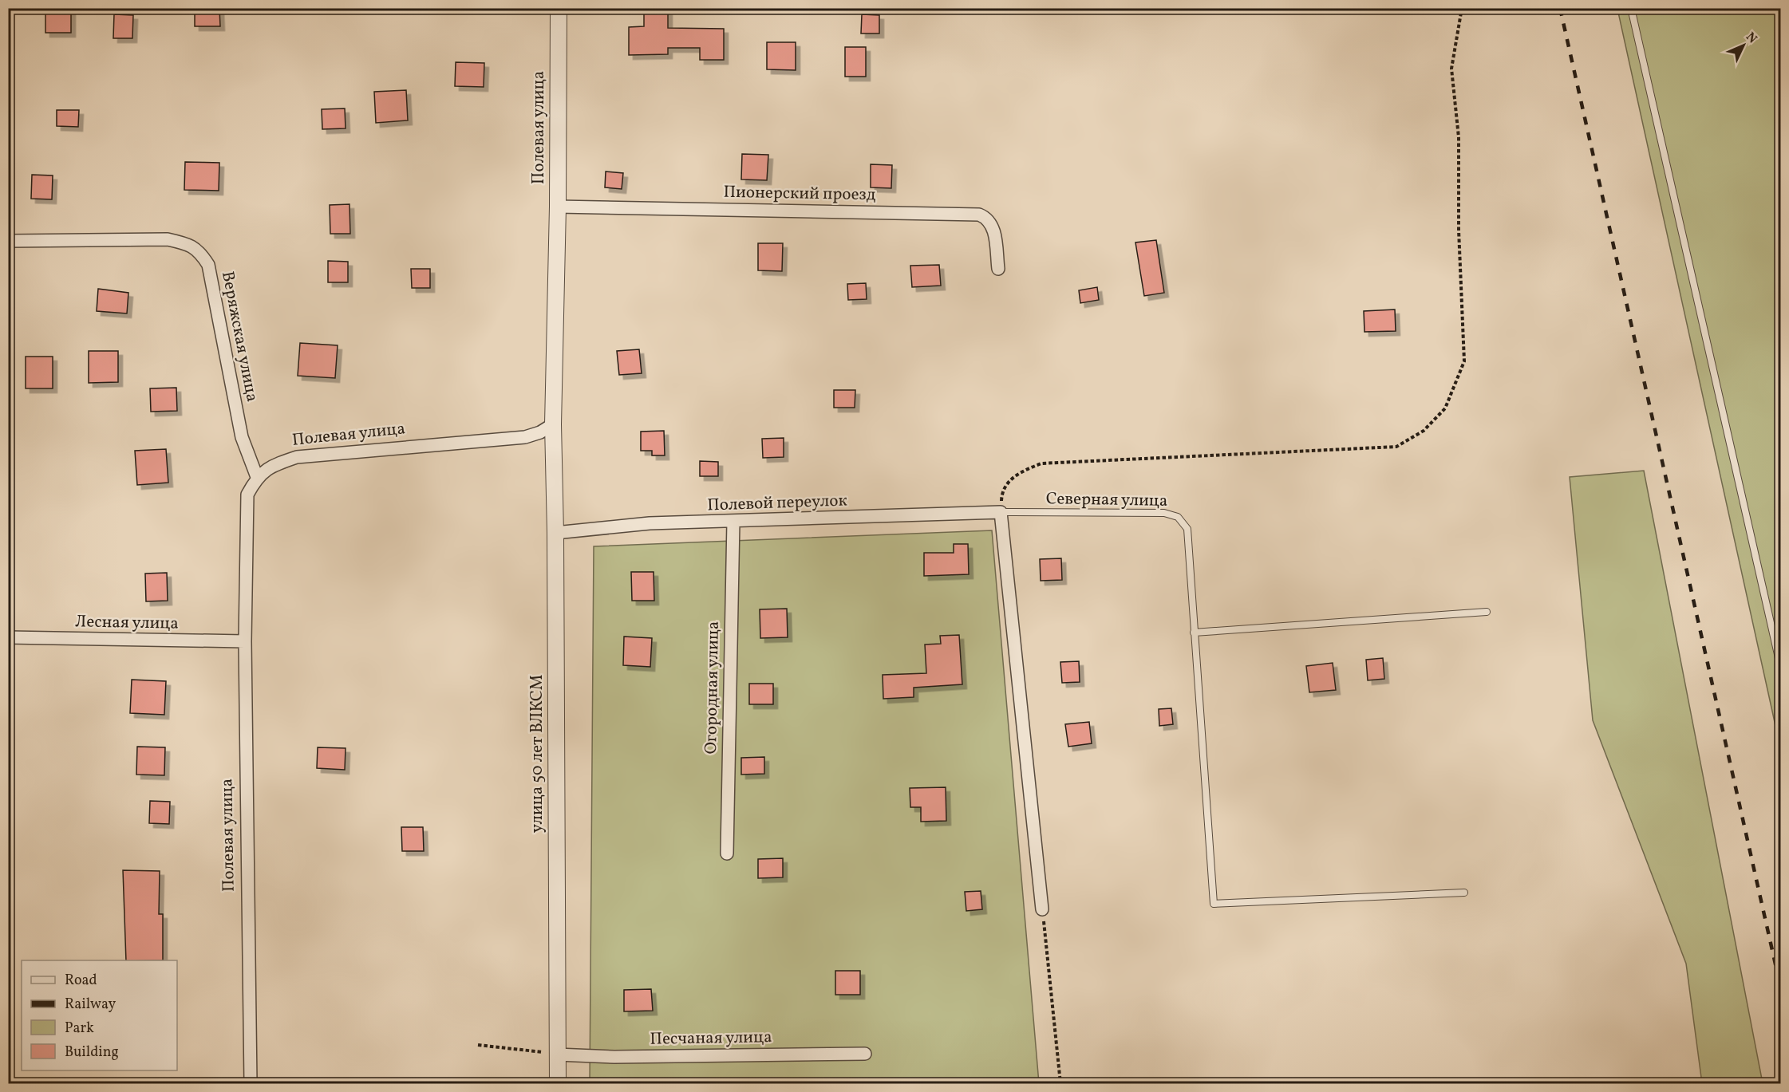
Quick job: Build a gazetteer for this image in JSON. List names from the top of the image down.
{
  "streets": {
    "street": [
      "Полевая улица",
      "Пионерский проезд",
      "Веряжская улица",
      "Полевой переулок",
      "Лесная улица",
      "Огородная улица",
      "улица 50 лет ВЛКСМ",
      "Песчаная улица"
    ],
    "lane": ["Северная улица"]
  },
  "crossings": [
    ["Полевая улица", "Пионерский проезд"],
    ["Полевая улица", "Веряжская улица"],
    ["Полевая улица", "Лесная улица"],
    ["Полевая улица", "улица 50 лет ВЛКСМ"],
    ["Северная улица", "Полевой переулок"],
    ["Полевой переулок", "Огородная улица"],
    ["Полевой переулок", "улица 50 лет ВЛКСМ"],
    ["улица 50 лет ВЛКСМ", "Песчаная улица"]
  ],
  "legend": [
    "Road",
    "Railway",
    "Park",
    "Building"
  ],
  "north": "top right"
}
